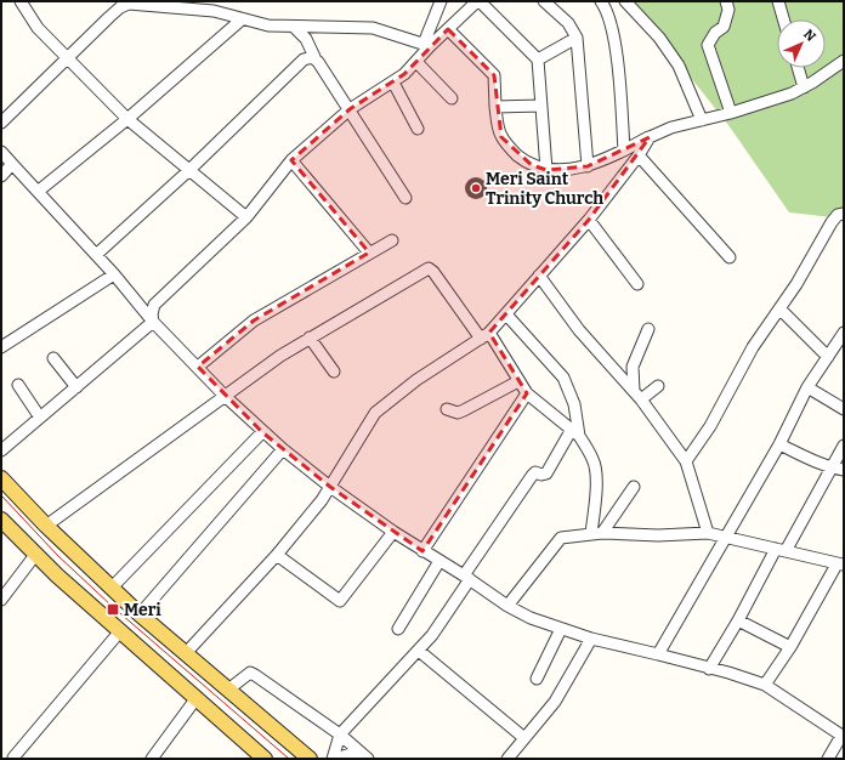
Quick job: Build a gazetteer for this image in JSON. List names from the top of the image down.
{
  "places": {
    "other": ["Meri Saint Trinity Church"],
    "transit": ["Meri"]
  },
  "north": "top right"
}
